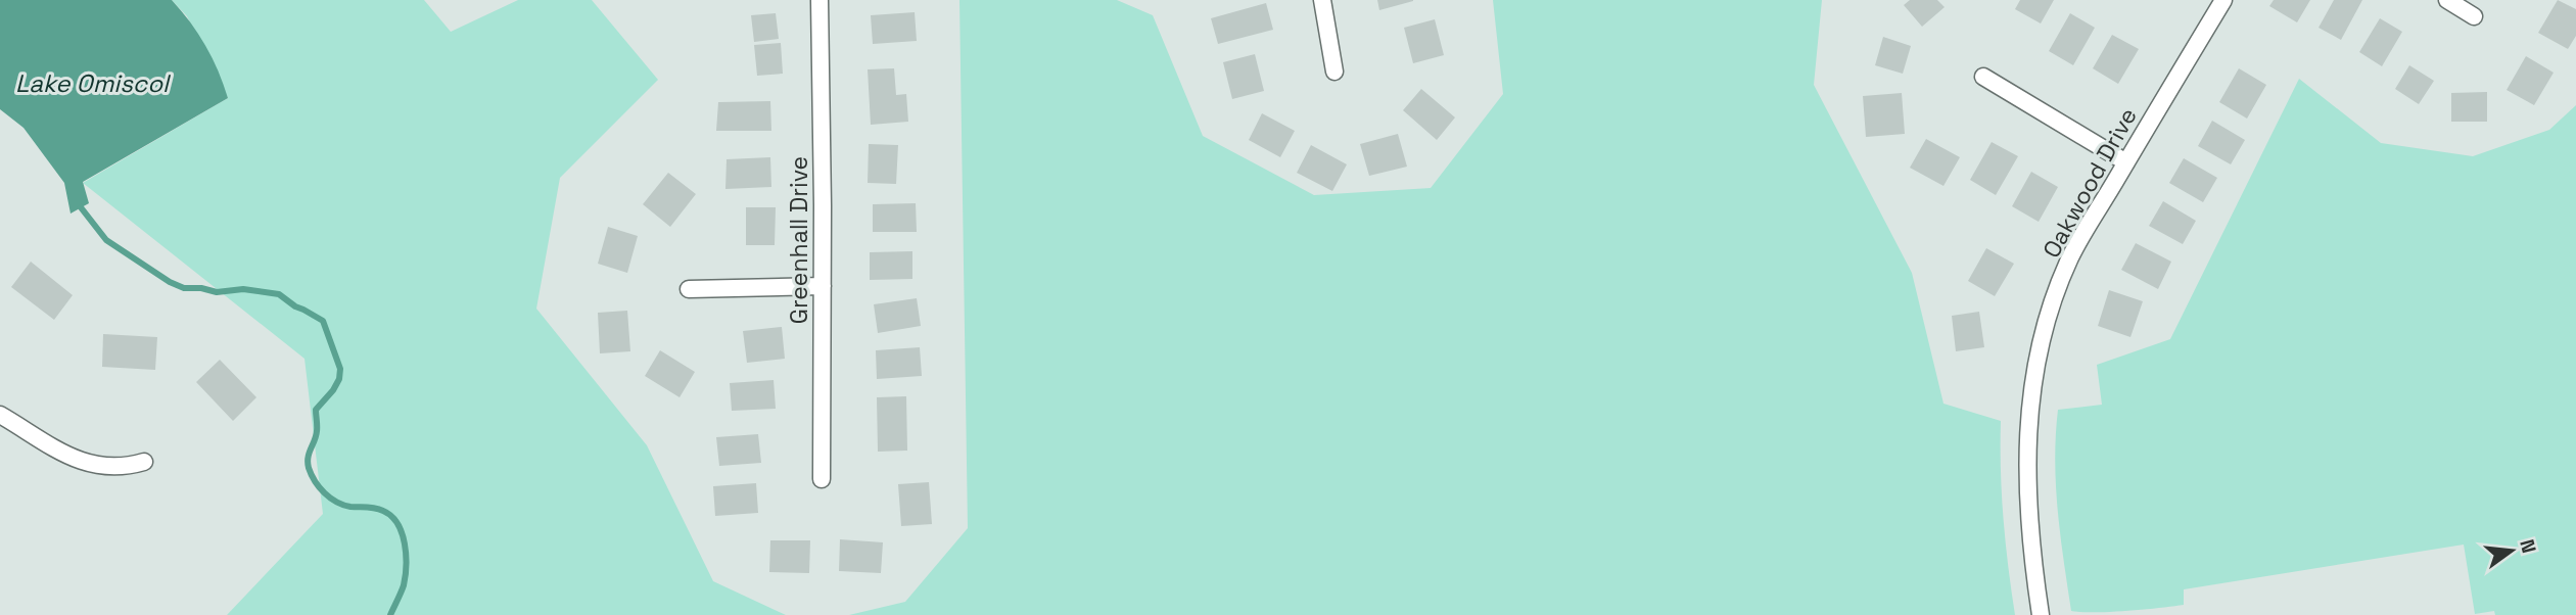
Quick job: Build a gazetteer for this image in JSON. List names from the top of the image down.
{
  "streets": {
    "street": ["Oakwood Drive", "Greenhall Drive"]
  },
  "water": ["Lake Omiscol"],
  "north": "right"
}
